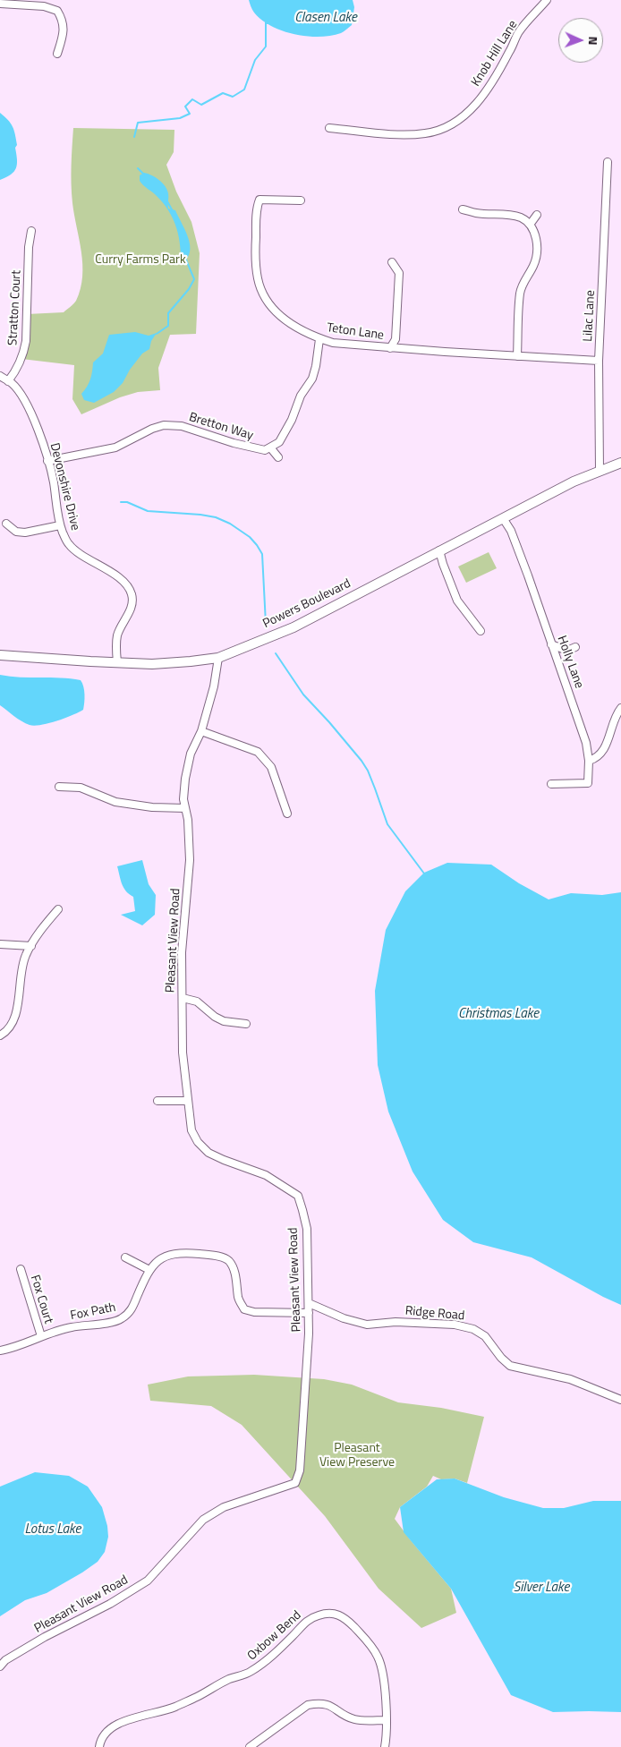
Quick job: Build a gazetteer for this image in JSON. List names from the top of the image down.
{
  "streets": {
    "main road": ["Powers Boulevard"],
    "street": [
      "Knob Hill Lane",
      "Stratton Court",
      "Lilac Lane",
      "Teton Lane",
      "Bretton Way",
      "Devonshire Drive",
      "Holly Lane",
      "Pleasant View Road",
      "Fox Court",
      "Fox Path",
      "Ridge Road",
      "Oxbow Bend"
    ]
  },
  "crossings": [
    ["Stratton Court", "Devonshire Drive"],
    ["Lilac Lane", "Teton Lane"],
    ["Lilac Lane", "Powers Boulevard"],
    ["Bretton Way", "Devonshire Drive"],
    ["Devonshire Drive", "Powers Boulevard"],
    ["Powers Boulevard", "Holly Lane"],
    ["Powers Boulevard", "Pleasant View Road"],
    ["Pleasant View Road", "Fox Path"],
    ["Pleasant View Road", "Ridge Road"],
    ["Fox Court", "Fox Path"]
  ],
  "water": [
    "Clasen Lake",
    "Christmas Lake",
    "Lotus Lake",
    "Silver Lake"
  ],
  "parks": ["Curry Farms Park", "Pleasant View Preserve"],
  "north": "right"
}
